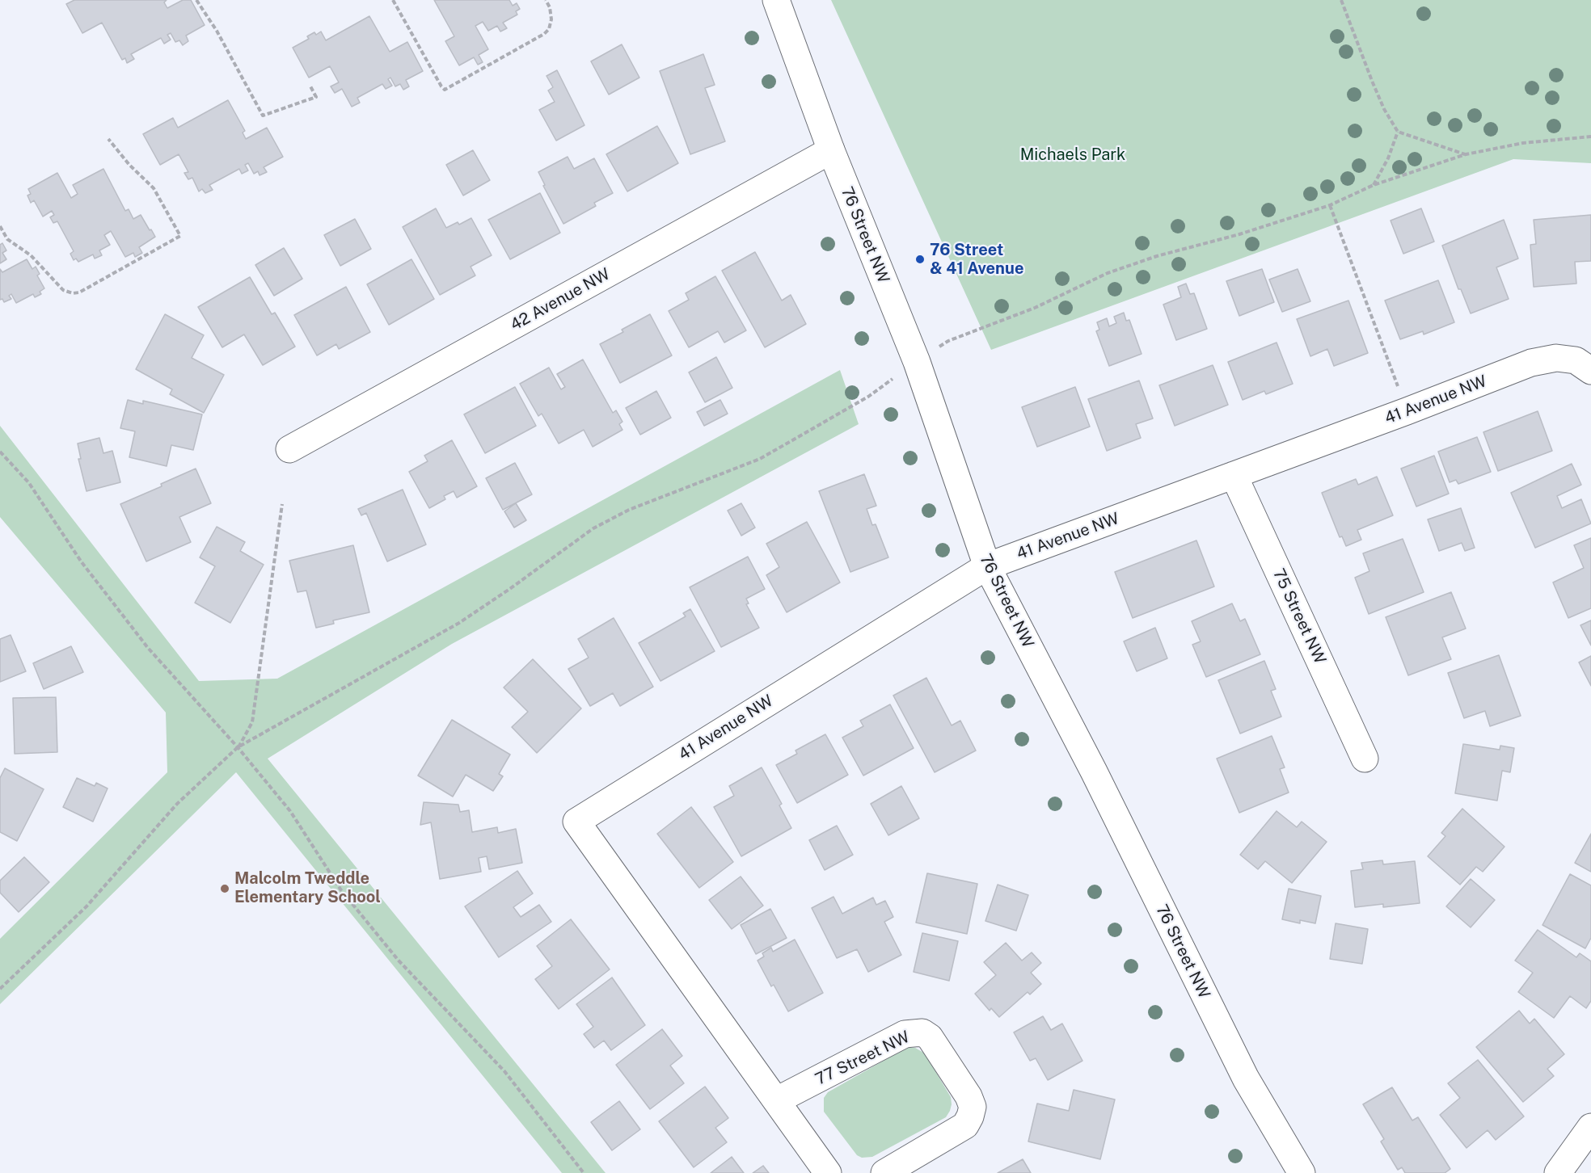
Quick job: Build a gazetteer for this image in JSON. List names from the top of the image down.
{
  "streets": {
    "street": [
      "76 Street NW",
      "42 Avenue NW",
      "41 Avenue NW",
      "75 Street NW",
      "77 Street NW"
    ]
  },
  "crossings": [
    ["76 Street NW", "42 Avenue NW"],
    ["76 Street NW", "41 Avenue NW"],
    ["41 Avenue NW", "75 Street NW"],
    ["41 Avenue NW", "77 Street NW"]
  ],
  "parks": ["Michaels Park"],
  "places": ["76 Street & 41 Avenue", "Malcolm Tweddle Elementary School"]
}
